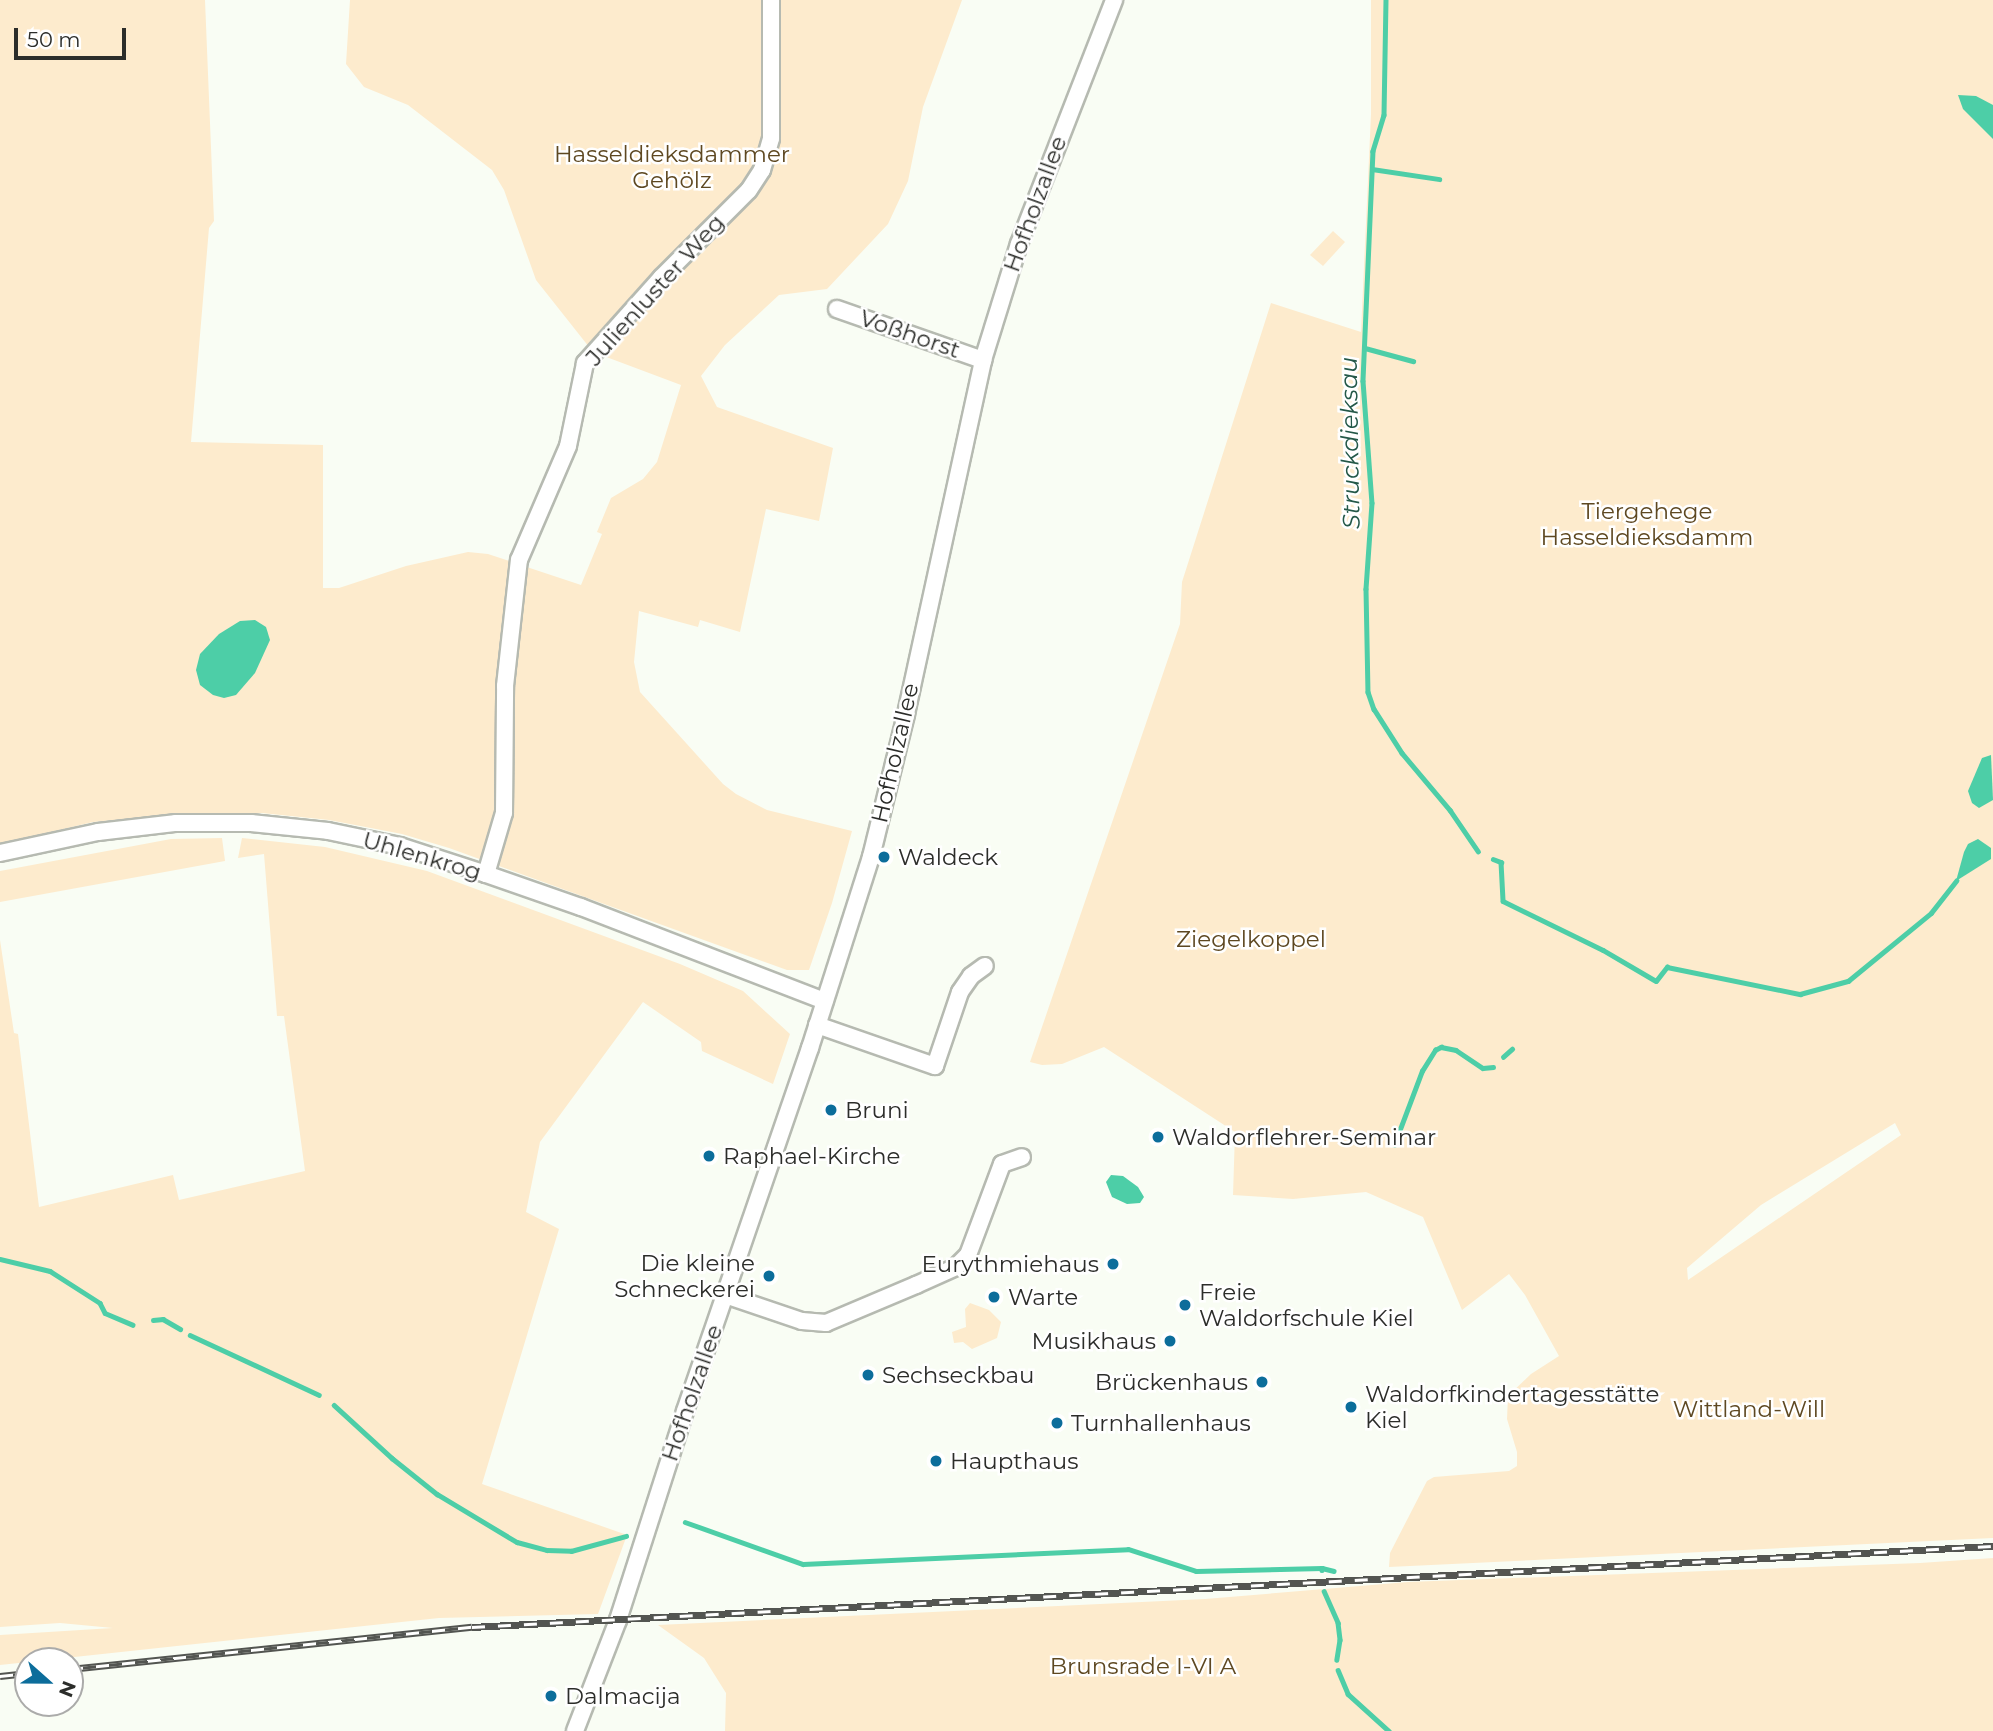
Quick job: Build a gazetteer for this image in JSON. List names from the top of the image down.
{
  "streets": {
    "street": [
      "Hofholzallee",
      "Julienluster Weg",
      "Voßhorst",
      "Uhlenkrog"
    ]
  },
  "crossings": [
    ["Hofholzallee", "Voßhorst"],
    ["Hofholzallee", "Uhlenkrog"],
    ["Julienluster Weg", "Uhlenkrog"]
  ],
  "water": ["Struckdieksau"],
  "parks": [
    "Hasseldieksdammer Gehölz",
    "Tiergehege Hasseldieksdamm",
    "Ziegelkoppel",
    "Wittland-Will",
    "Brunsrade I-VI A"
  ],
  "places": [
    "Waldeck",
    "Bruni",
    "Waldorflehrer-Seminar",
    "Raphael-Kirche",
    "Eurythmiehaus",
    "Die kleine Schneckerei",
    "Warte",
    "Freie Waldorfschule Kiel",
    "Musikhaus",
    "Sechseckbau",
    "Brückenhaus",
    "Waldorfkindertagesstätte Kiel",
    "Turnhallenhaus",
    "Haupthaus",
    "Dalmacija"
  ],
  "scale_bar": "50 m",
  "north": "right"
}
